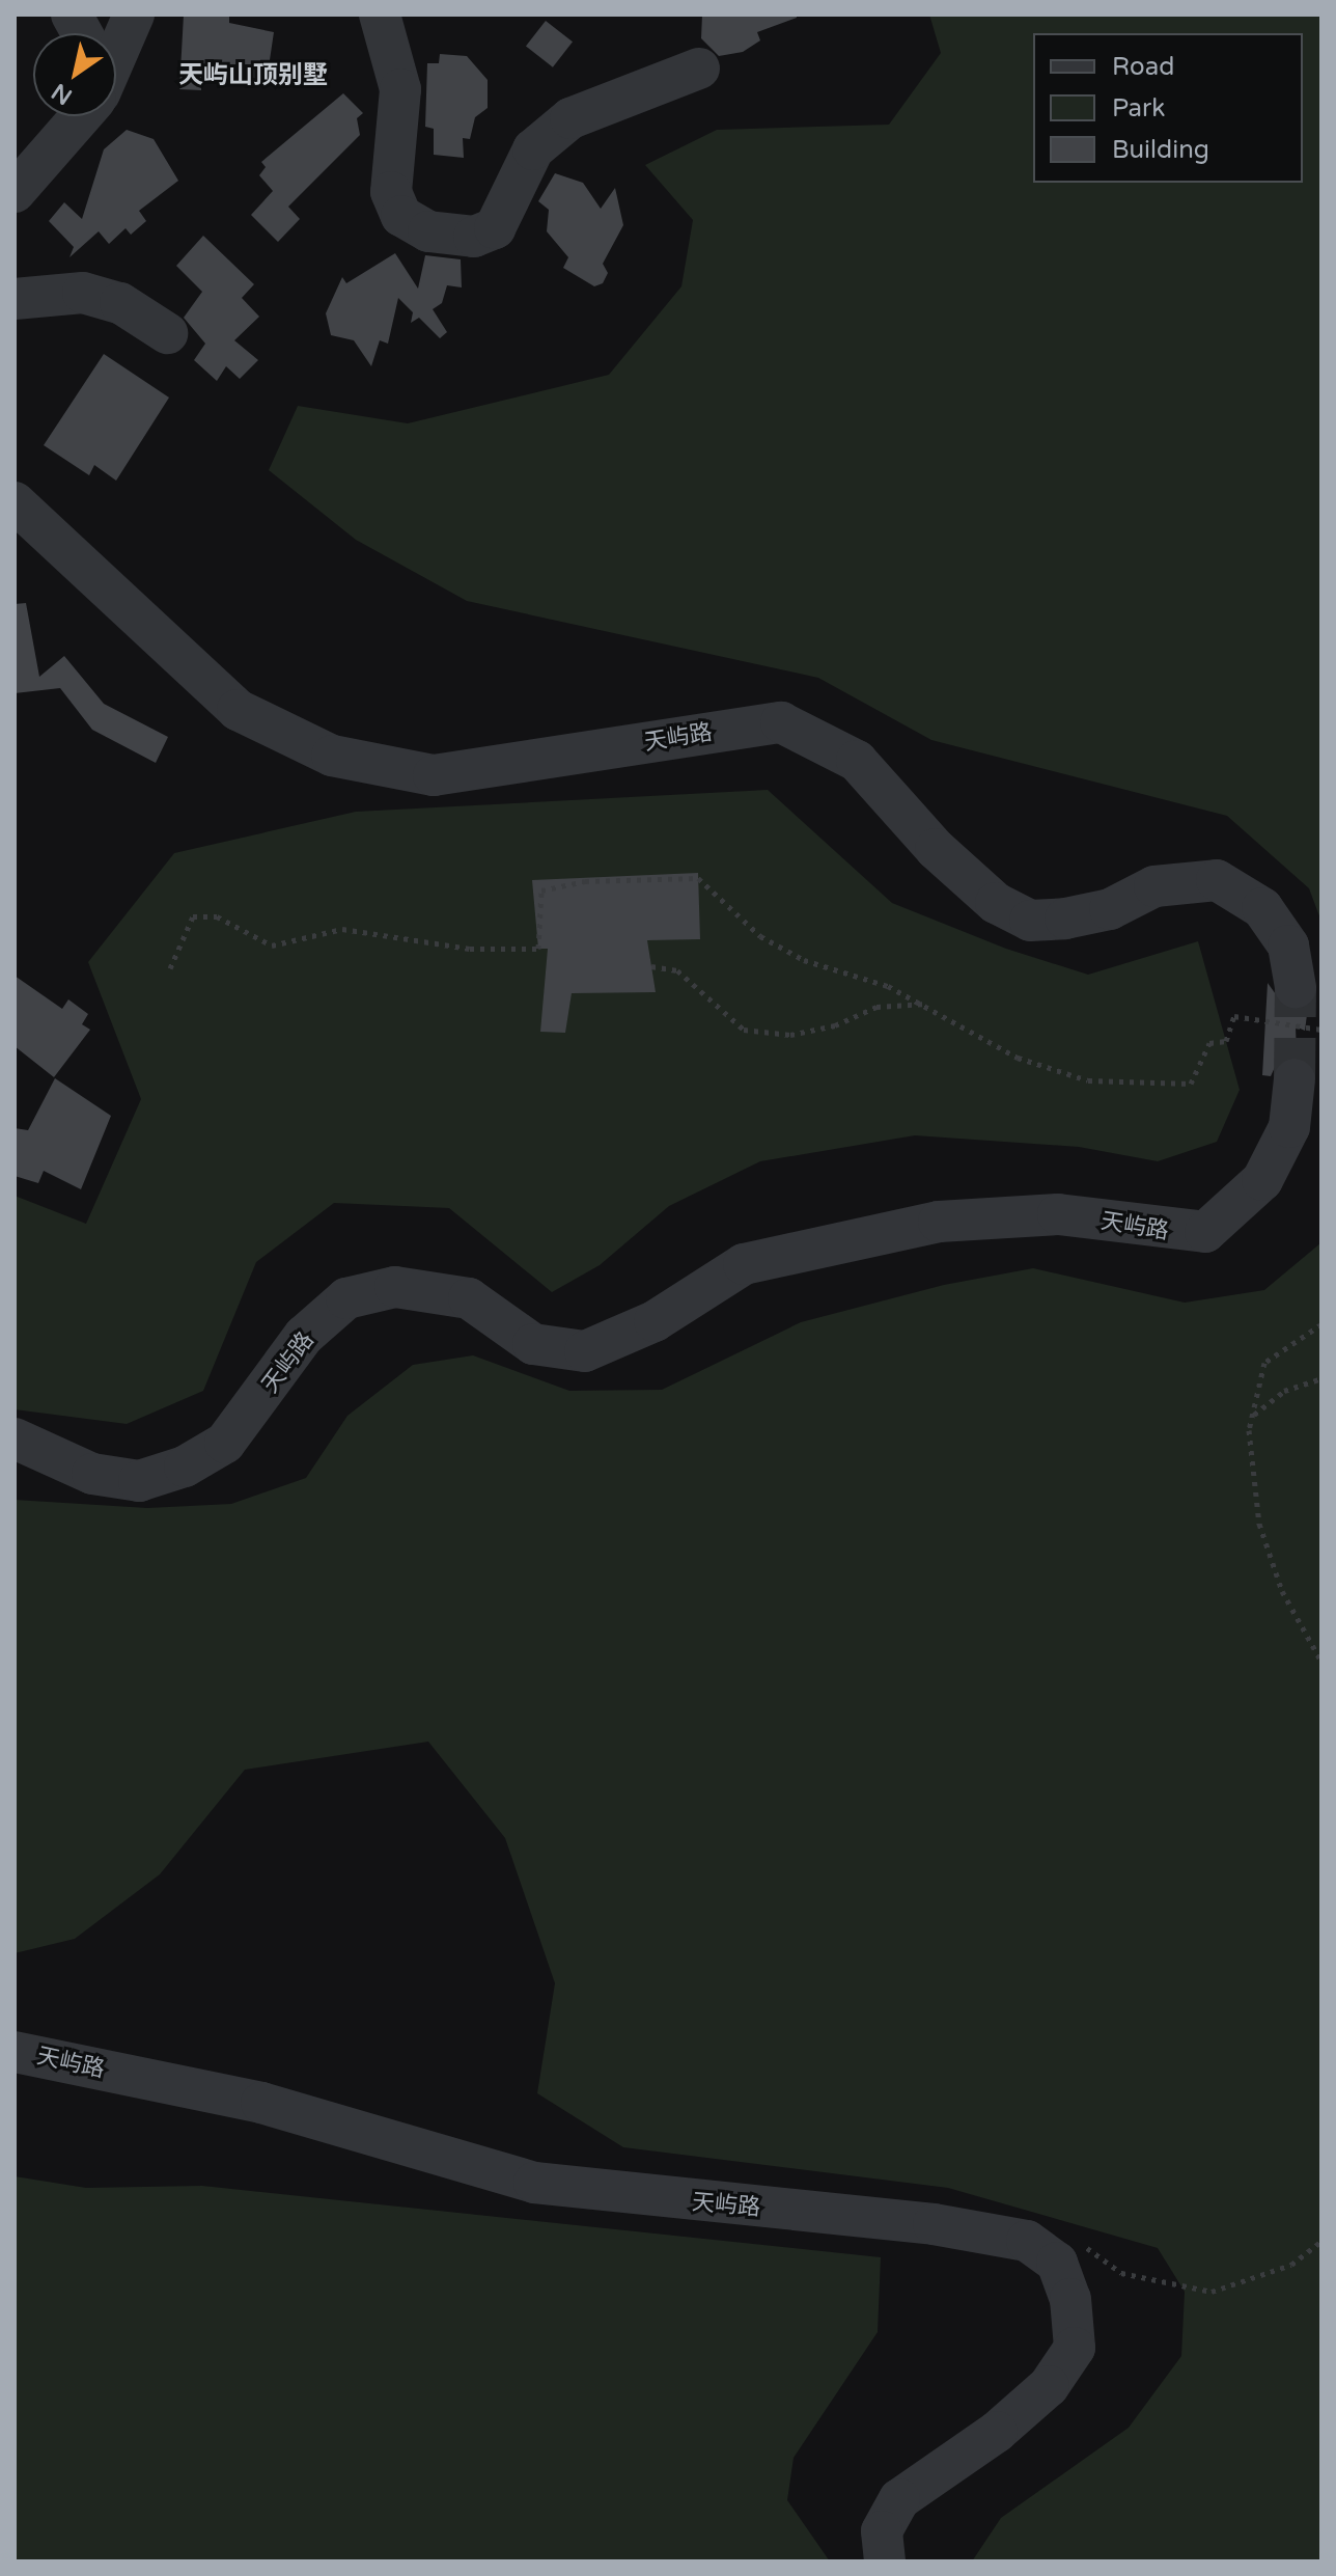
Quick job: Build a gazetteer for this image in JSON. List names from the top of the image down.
{
  "streets": {
    "street": ["天屿路"]
  },
  "districts": ["天屿山顶别墅"],
  "legend": ["Road", "Park", "Building"],
  "north": "bottom left"
}
